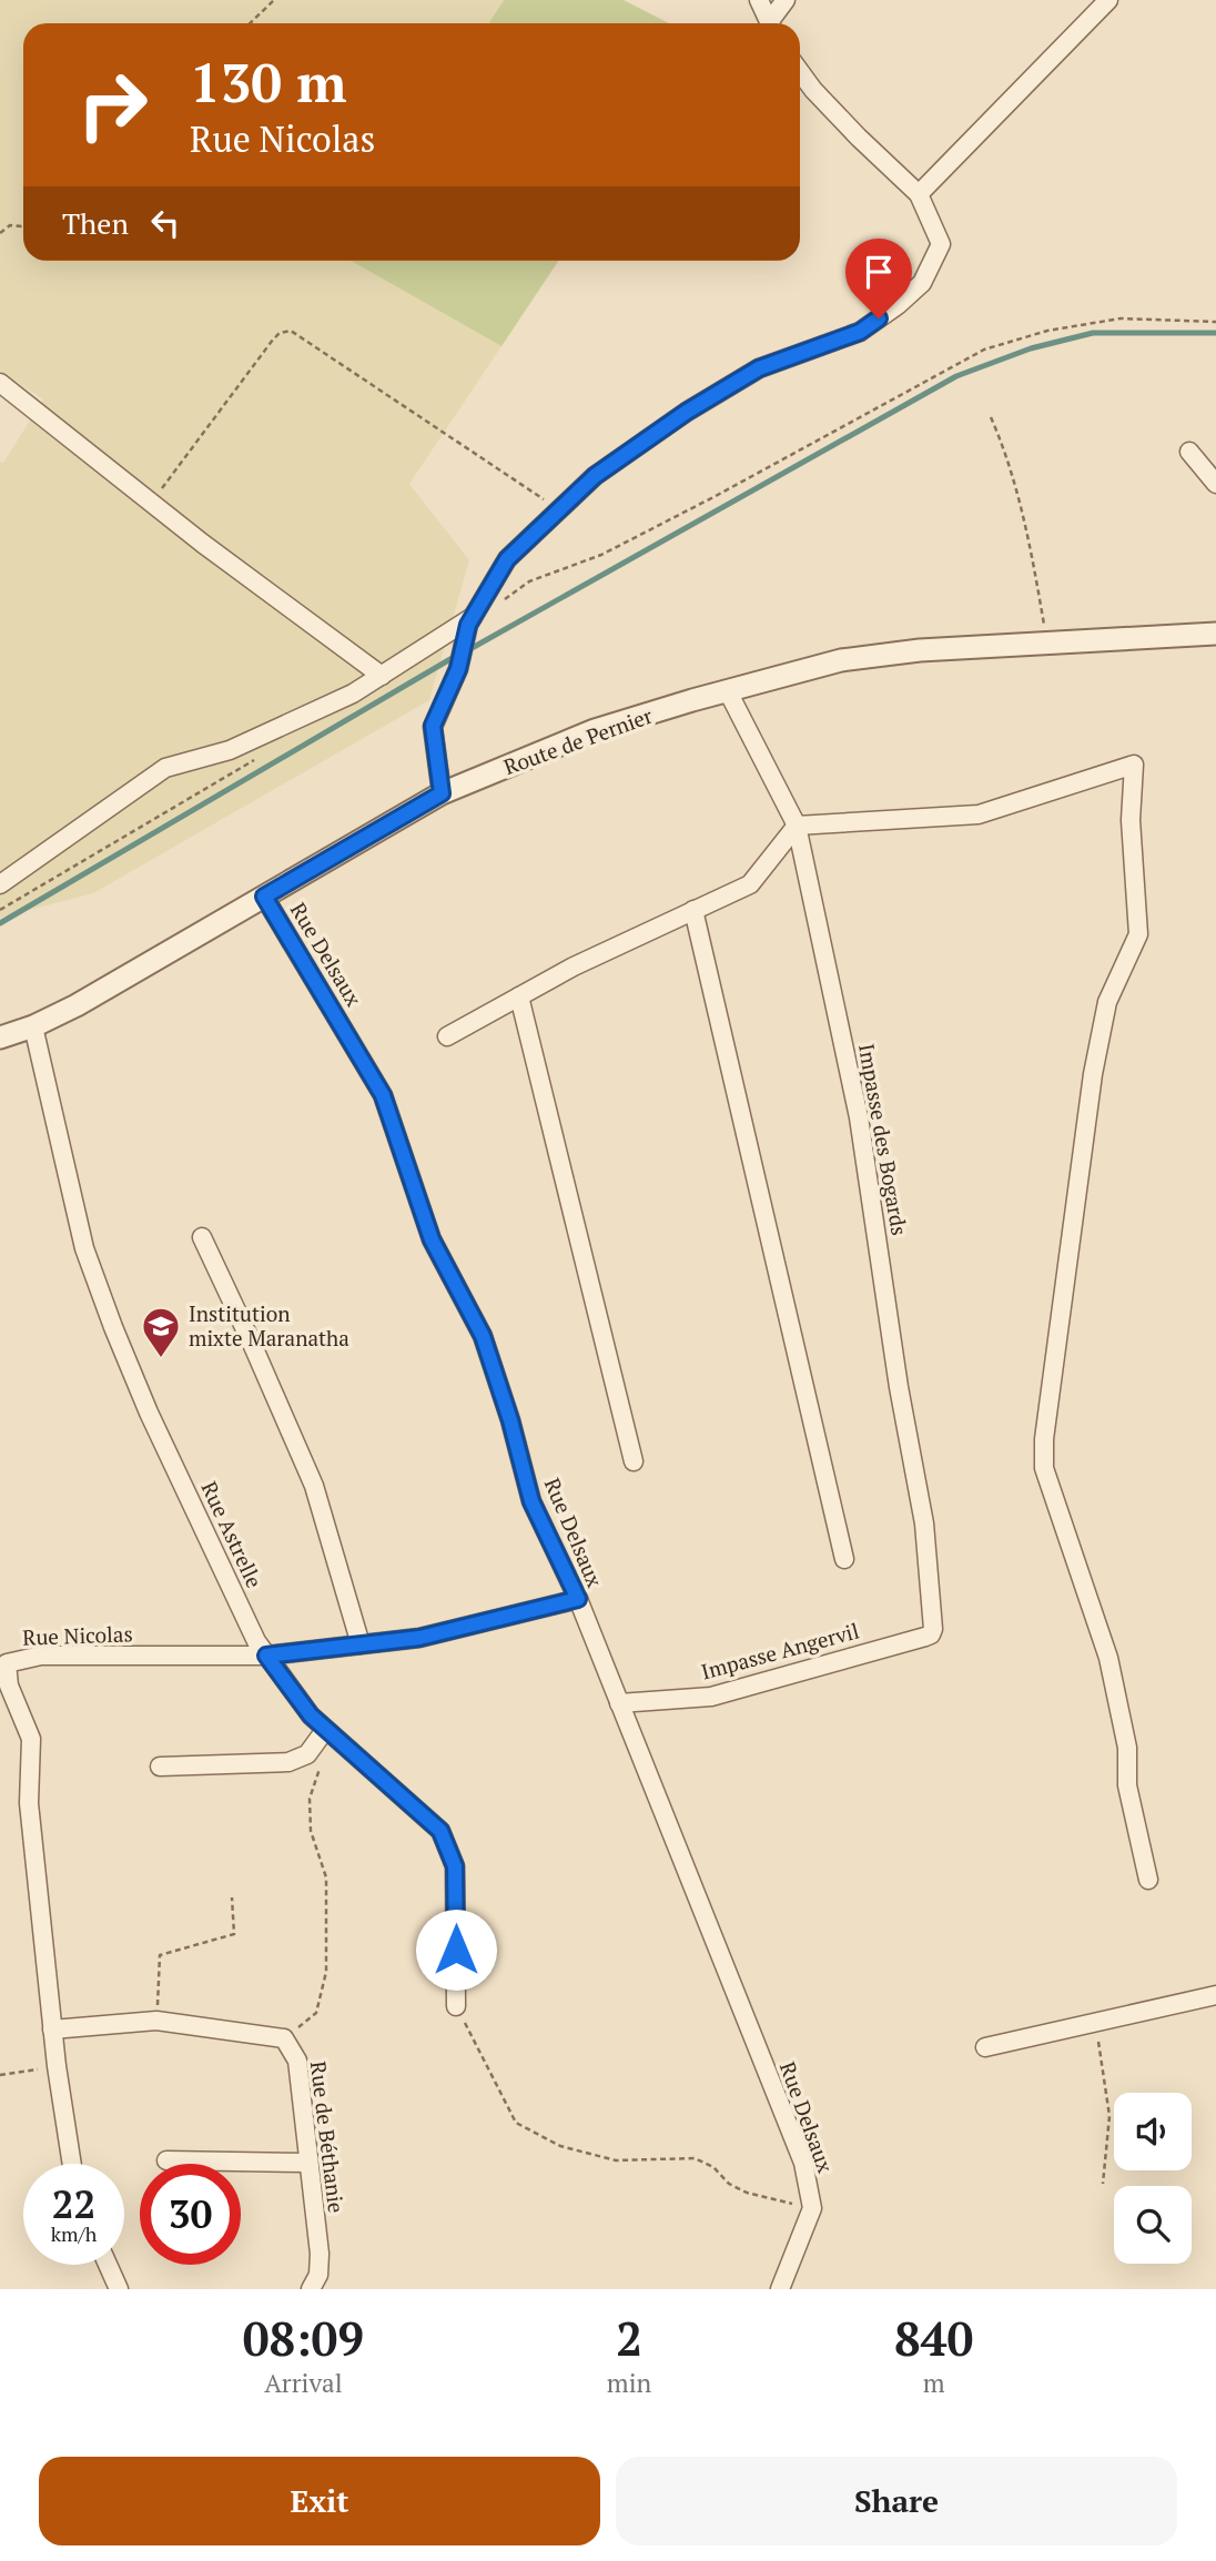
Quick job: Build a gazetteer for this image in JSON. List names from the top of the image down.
{
  "streets": {
    "street": [
      "Route de Pernier",
      "Rue Delsaux",
      "Impasse des Bogards",
      "Rue Astrelle",
      "Rue Nicolas",
      "Impasse Angervil",
      "Rue de Béthanie"
    ]
  },
  "crossings": [
    ["Route de Pernier", "Rue Delsaux"],
    ["Route de Pernier", "Impasse des Bogards"],
    ["Route de Pernier", "Rue Astrelle"],
    ["Rue Delsaux", "Rue Nicolas"],
    ["Rue Delsaux", "Impasse Angervil"],
    ["Impasse des Bogards", "Impasse Angervil"],
    ["Rue Astrelle", "Rue Nicolas"]
  ],
  "places": {
    "school or university": ["Institution mixte Maranatha"]
  },
  "page": {
    "turn": ["130 m", "Rue Nicolas"],
    "then": "Then",
    "speed": "22 km/h",
    "limit": "30",
    "eta": [
      "08:09",
      "Arrival",
      "2",
      "min",
      "840",
      "m"
    ],
    "buttons": ["Exit", "Share"]
  }
}
